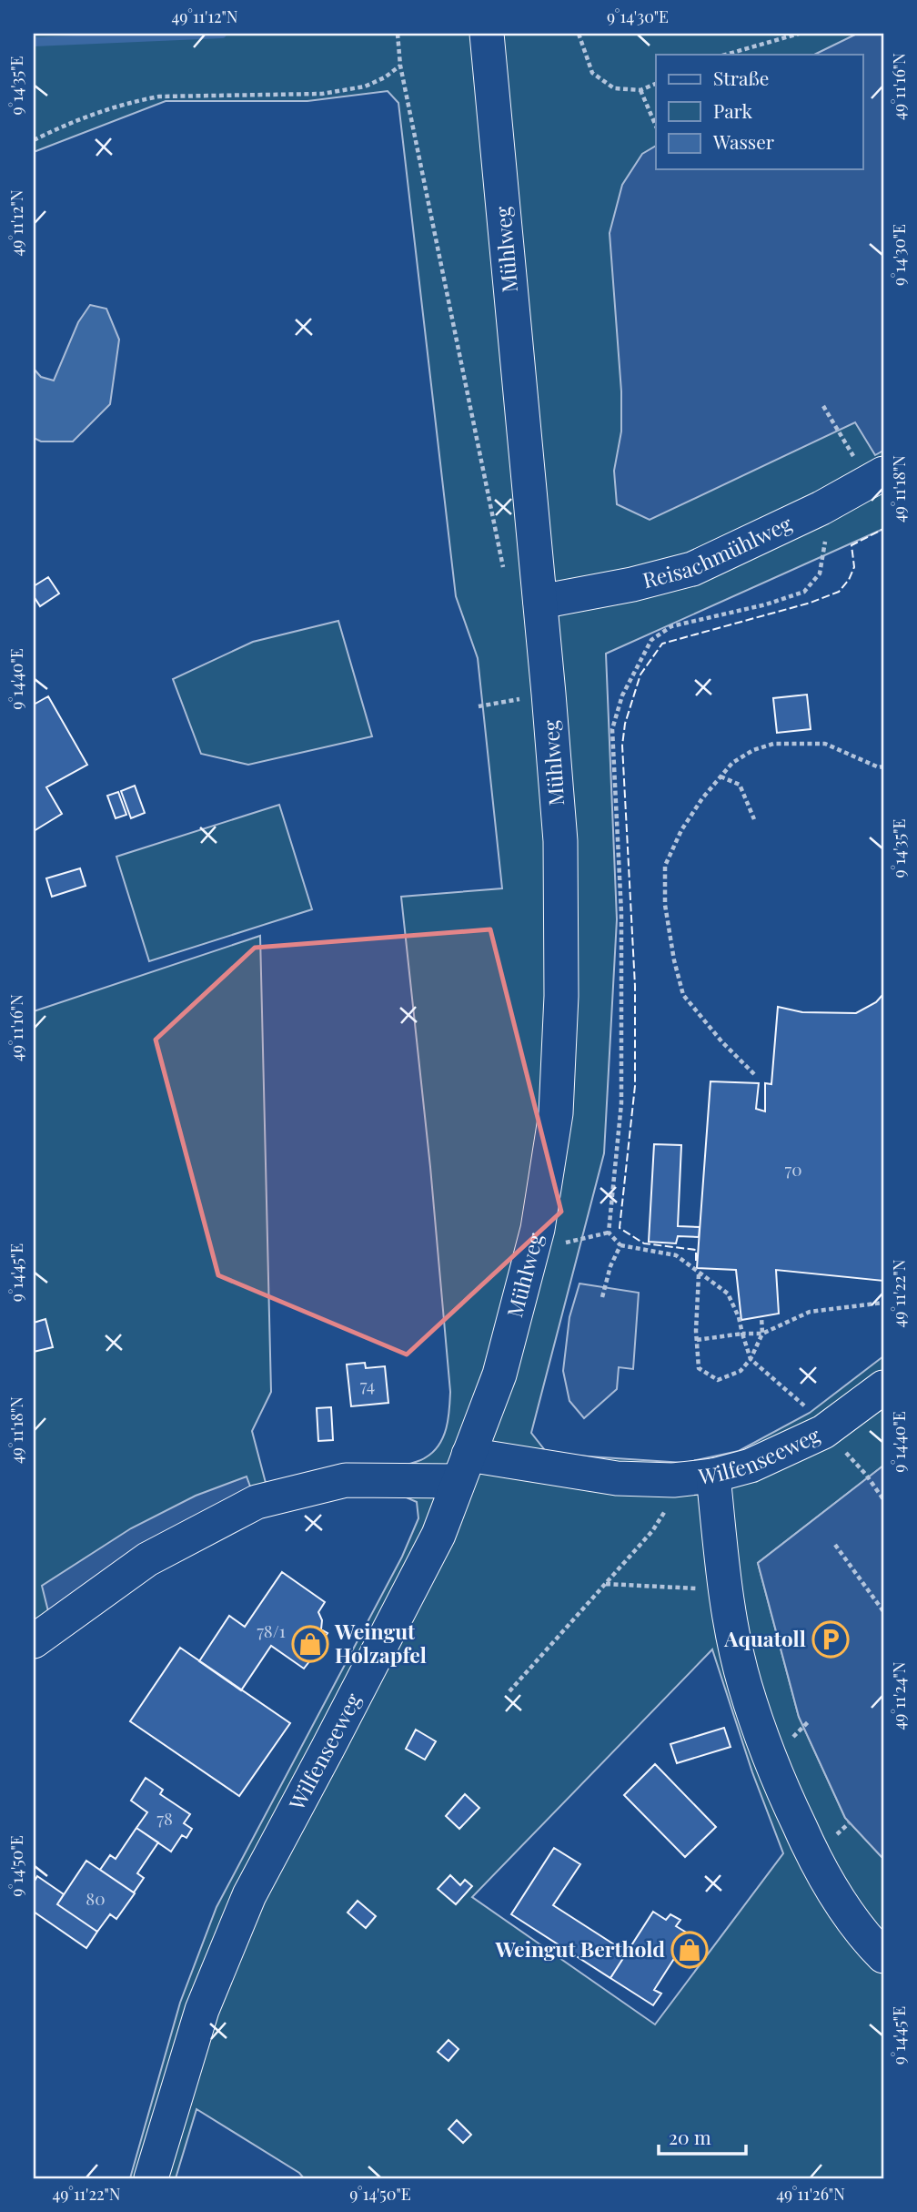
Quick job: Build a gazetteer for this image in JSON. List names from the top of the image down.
{
  "streets": {
    "street": ["Mühlweg", "Reisachmühlweg", "Wilfenseeweg"]
  },
  "crossings": [
    ["Mühlweg", "Reisachmühlweg"],
    ["Mühlweg", "Wilfenseeweg"]
  ],
  "places": {
    "parking": ["Aquatoll"],
    "shop": ["Weingut Holzapfel", "Weingut Berthold"]
  },
  "house_numbers": [
    "70",
    "74",
    "78/1",
    "78",
    "80"
  ],
  "legend": ["Straße", "Park", "Wasser"],
  "scale_bar": "20 m",
  "coordinates": [
    "49°11'12\"N",
    "9°14'30\"E",
    "9°14'35\"E",
    "49°11'16\"N",
    "49°11'18\"N",
    "9°14'40\"E",
    "9°14'45\"E",
    "49°11'22\"N",
    "49°11'24\"N",
    "9°14'50\"E",
    "49°11'26\"N"
  ]
}
